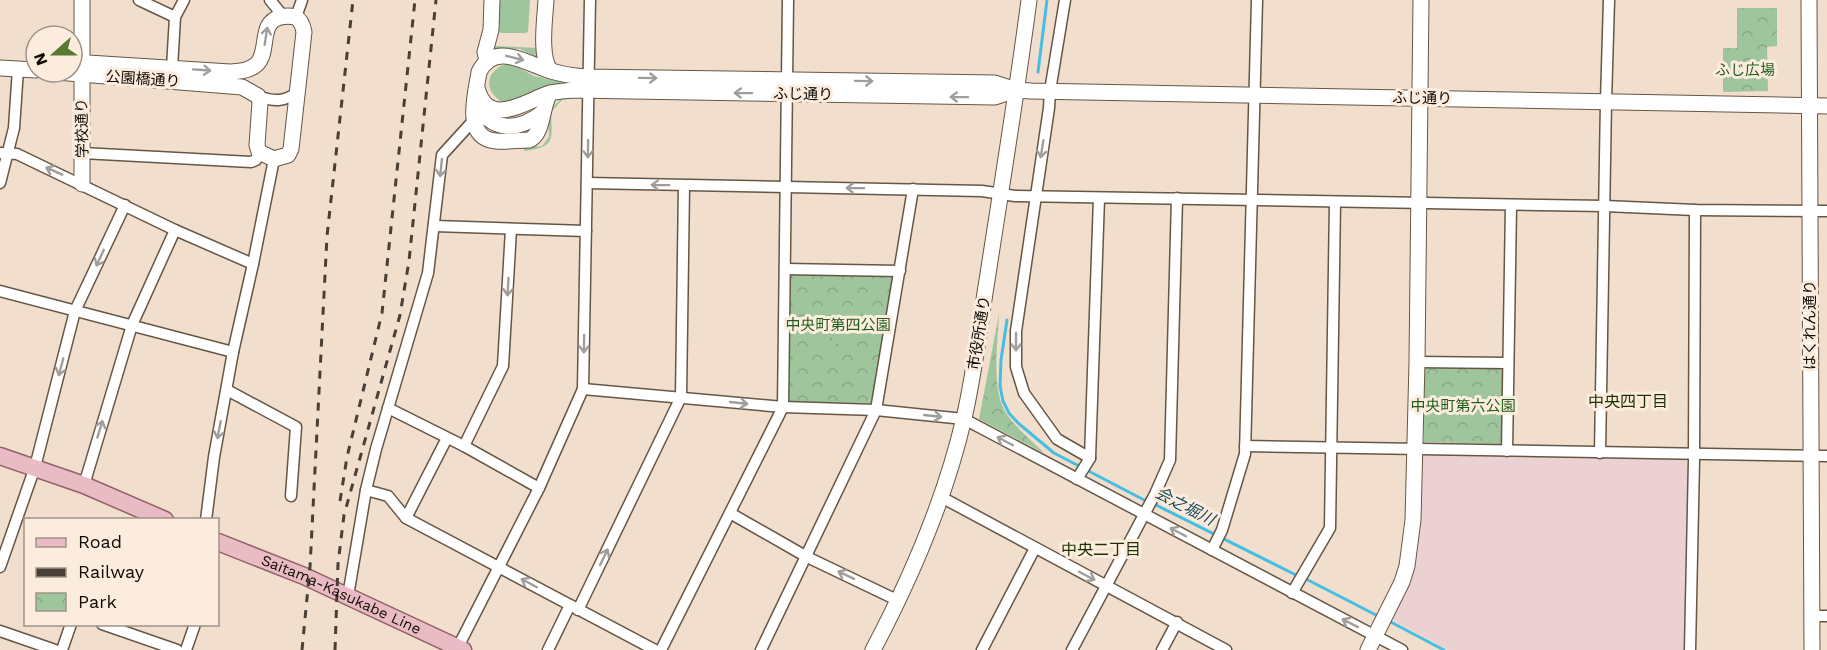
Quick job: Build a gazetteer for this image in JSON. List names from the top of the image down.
{
  "streets": {
    "main road": ["Saitama-Kasukabe Line"],
    "street": [
      "公園橋通り",
      "ふじ通り",
      "学校通り",
      "はくれん通り",
      "市役所通り"
    ]
  },
  "crossings": [
    ["ふじ通り", "はくれん通り"],
    ["ふじ通り", "市役所通り"]
  ],
  "districts": ["中央四丁目", "中央二丁目"],
  "water": ["会之堀川"],
  "parks": ["ふじ広場", "中央町第四公園", "中央町第六公園"],
  "legend": ["Road", "Railway", "Park"],
  "north": "left"
}
